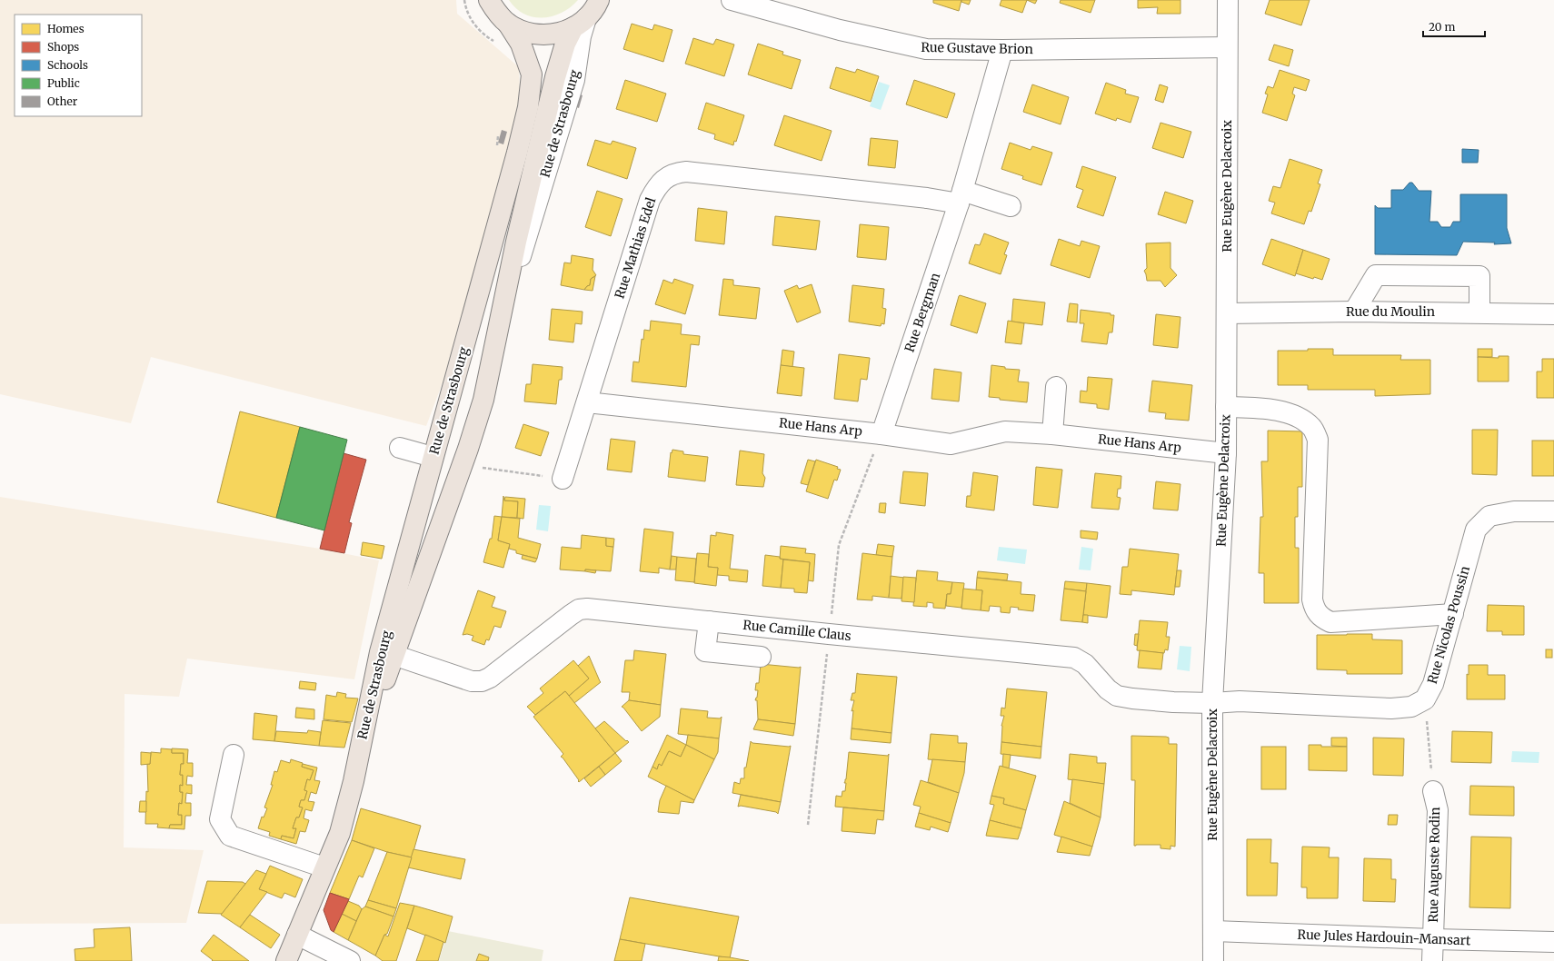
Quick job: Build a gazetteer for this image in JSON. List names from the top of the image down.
{
  "streets": {
    "main road": ["Rue de Strasbourg"],
    "street": [
      "Rue Gustave Brion",
      "Rue Eugène Delacroix",
      "Rue Mathias Edel",
      "Rue du Moulin",
      "Rue Bergman",
      "Rue Hans Arp",
      "Rue Nicolas Poussin",
      "Rue Camille Claus",
      "Rue Auguste Rodin",
      "Rue Jules Hardouin-Mansart"
    ]
  },
  "crossings": [
    ["Rue Gustave Brion", "Rue Eugène Delacroix"],
    ["Rue Gustave Brion", "Rue Bergman"],
    ["Rue de Strasbourg", "Rue Camille Claus"],
    ["Rue Eugène Delacroix", "Rue du Moulin"],
    ["Rue Eugène Delacroix", "Rue Hans Arp"],
    ["Rue Eugène Delacroix", "Rue Nicolas Poussin"],
    ["Rue Eugène Delacroix", "Rue Camille Claus"],
    ["Rue Eugène Delacroix", "Rue Jules Hardouin-Mansart"],
    ["Rue Mathias Edel", "Rue Bergman"],
    ["Rue Mathias Edel", "Rue Hans Arp"],
    ["Rue Bergman", "Rue Hans Arp"],
    ["Rue Nicolas Poussin", "Rue Camille Claus"],
    ["Rue Auguste Rodin", "Rue Jules Hardouin-Mansart"]
  ],
  "legend": [
    "Homes",
    "Shops",
    "Schools",
    "Public",
    "Other"
  ],
  "scale_bar": "20 m"
}
